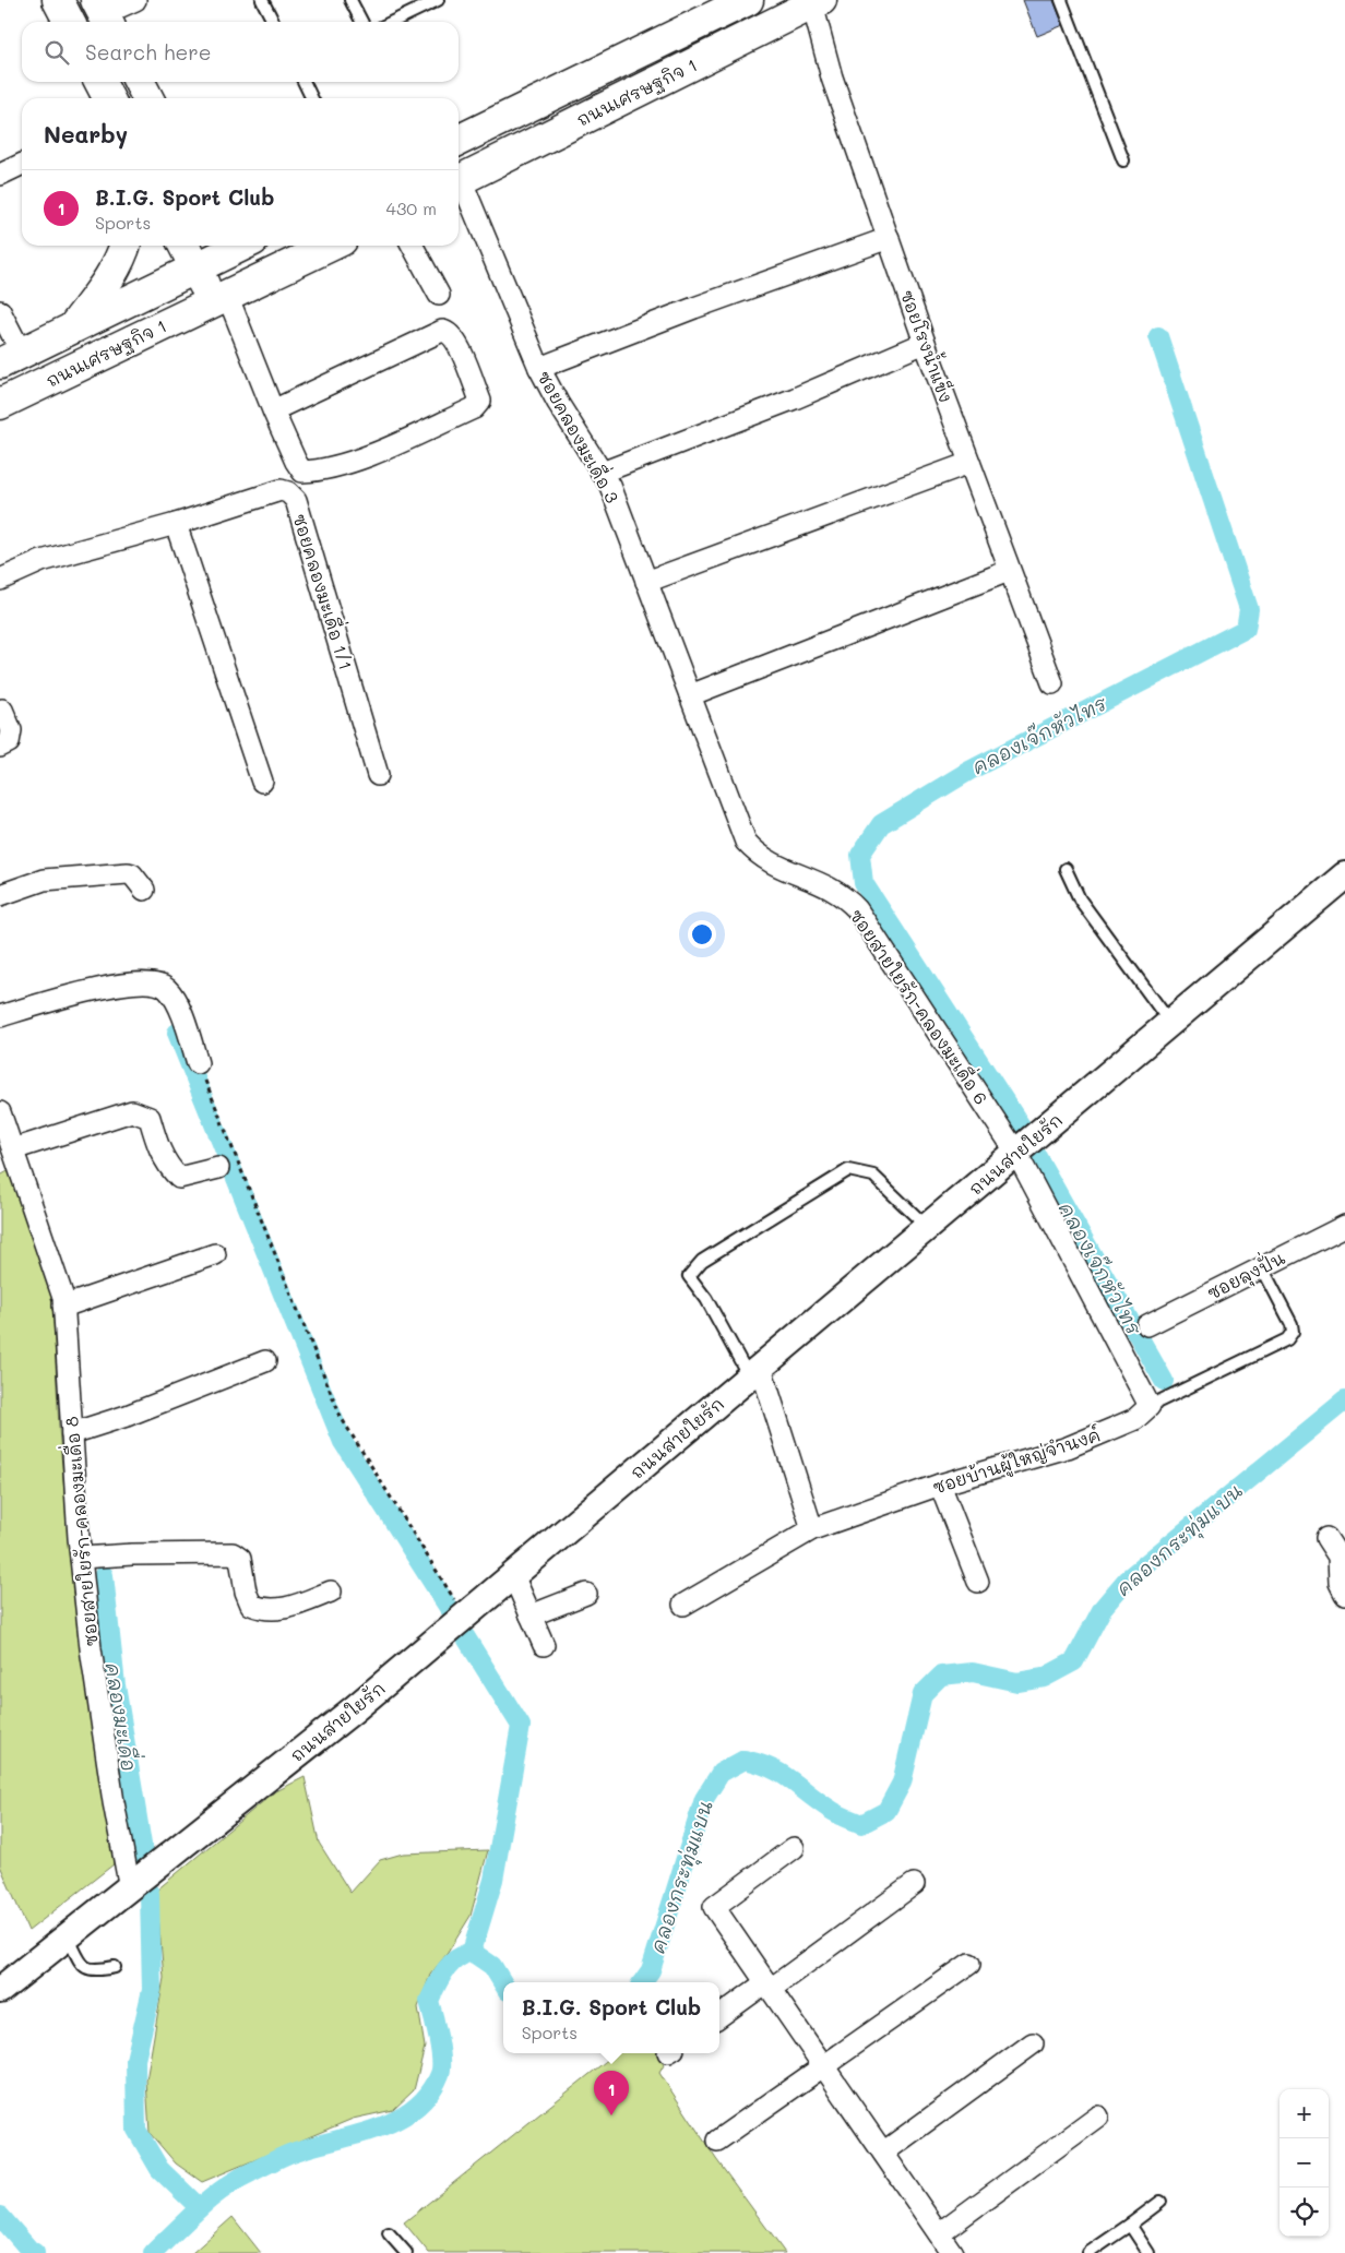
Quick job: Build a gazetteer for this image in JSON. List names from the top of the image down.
{
  "streets": {
    "main road": ["ถนนเศรษฐกิจ 1"],
    "street": [
      "ซอยโรงน้ำแข็ง",
      "ซอยคลองมะเดื่อ 3",
      "ซอยคลองมะเดื่อ 1/1",
      "ซอยสายใยรัก-คลองมะเดื่อ 6",
      "ถนนสายใยรัก",
      "ซอยลุงปั่น",
      "ซอยบ้านผู้ใหญ่จำนงค์",
      "ซอยสายใยรัก-คลองมะเดื่อ 8"
    ]
  },
  "crossings": [
    ["ถนนเศรษฐกิจ 1", "ซอยโรงน้ำแข็ง"],
    ["ซอยคลองมะเดื่อ 3", "ซอยสายใยรัก-คลองมะเดื่อ 6"],
    ["ซอยสายใยรัก-คลองมะเดื่อ 6", "ถนนสายใยรัก"],
    ["ถนนสายใยรัก", "ซอยสายใยรัก-คลองมะเดื่อ 8"]
  ],
  "water": ["คลองเจ๊กหัวไทร", "คลองกระทุ่มแบน", "คลองมะเดื่อ"],
  "page": {
    "search": "Search here",
    "heading": "Nearby",
    "list": [
      {
        "mark": "1",
        "name": "B.I.G. Sport Club",
        "note": "Sports",
        "value": "430 m"
      }
    ],
    "popup": ["B.I.G. Sport Club", "Sports"],
    "pins": "1",
    "map_buttons": ["+", "−"]
  }
}
